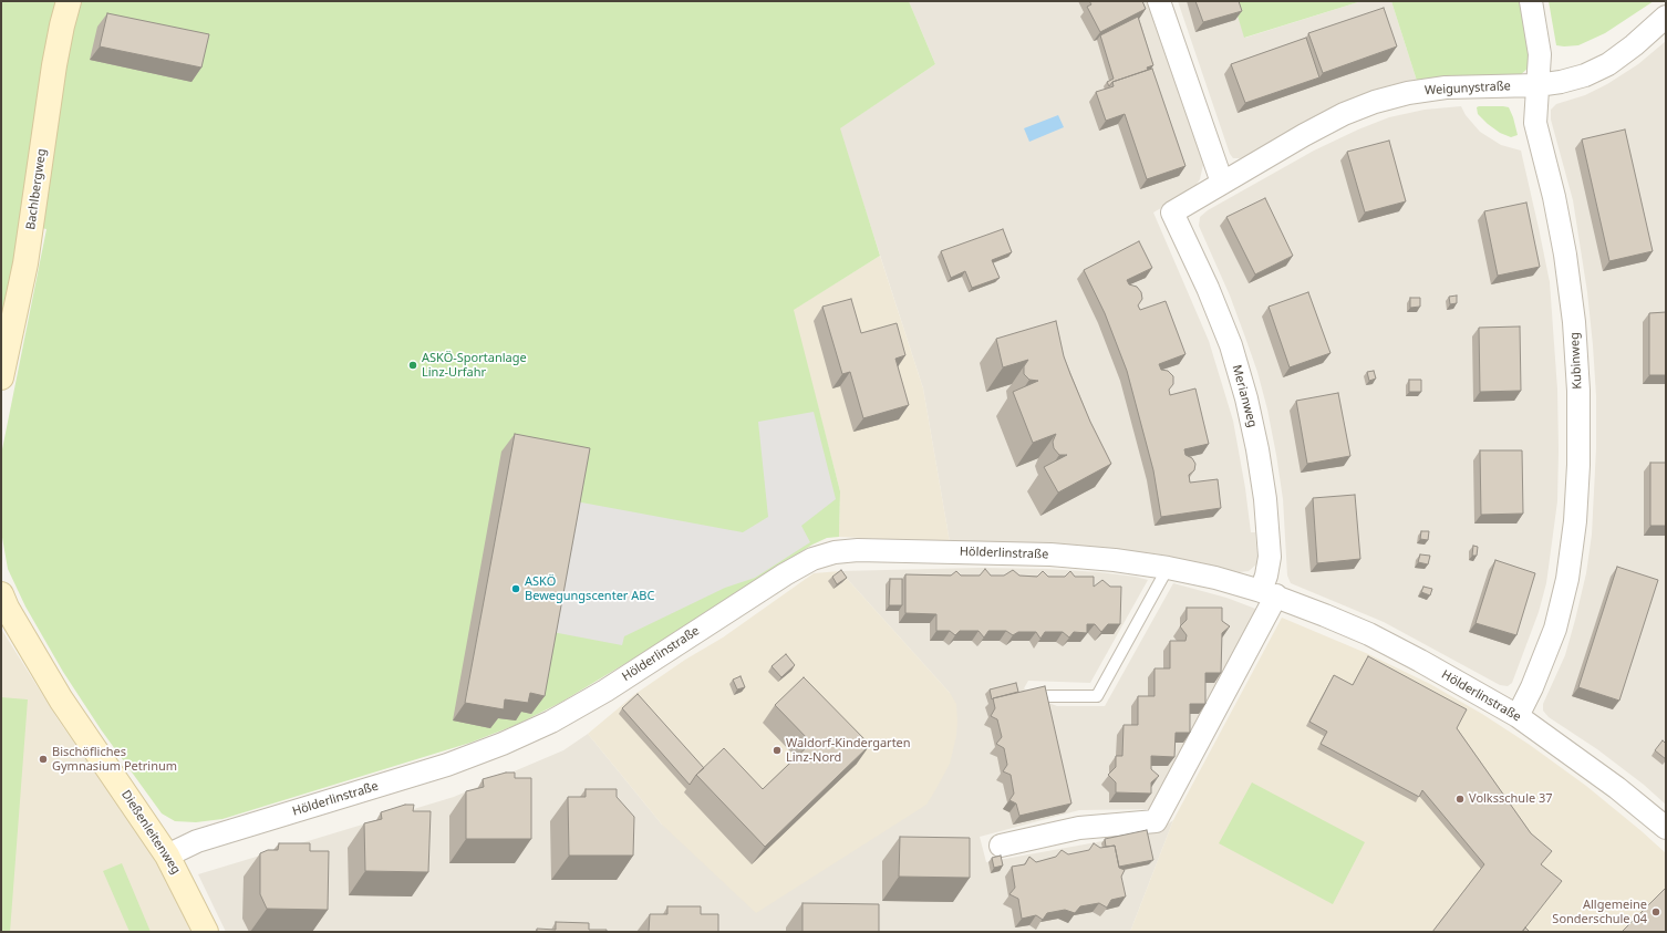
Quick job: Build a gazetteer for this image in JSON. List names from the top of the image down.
{
  "streets": {
    "street": [
      "Weigunystraße",
      "Bachlbergweg",
      "Kubinweg",
      "Merianweg",
      "Hölderlinstraße",
      "Dießenleitenweg"
    ]
  },
  "crossings": [
    ["Weigunystraße", "Kubinweg"],
    ["Weigunystraße", "Merianweg"],
    ["Kubinweg", "Hölderlinstraße"],
    ["Merianweg", "Hölderlinstraße"],
    ["Hölderlinstraße", "Dießenleitenweg"]
  ],
  "places": [
    "ASKÖ-Sportanlage Linz-Urfahr",
    "ASKÖ Bewegungscenter ABC",
    "Waldorf-Kindergarten Linz-Nord",
    "Bischöfliches Gymnasium Petrinum",
    "Volksschule 37",
    "Allgemeine Sonderschule 04"
  ]
}
